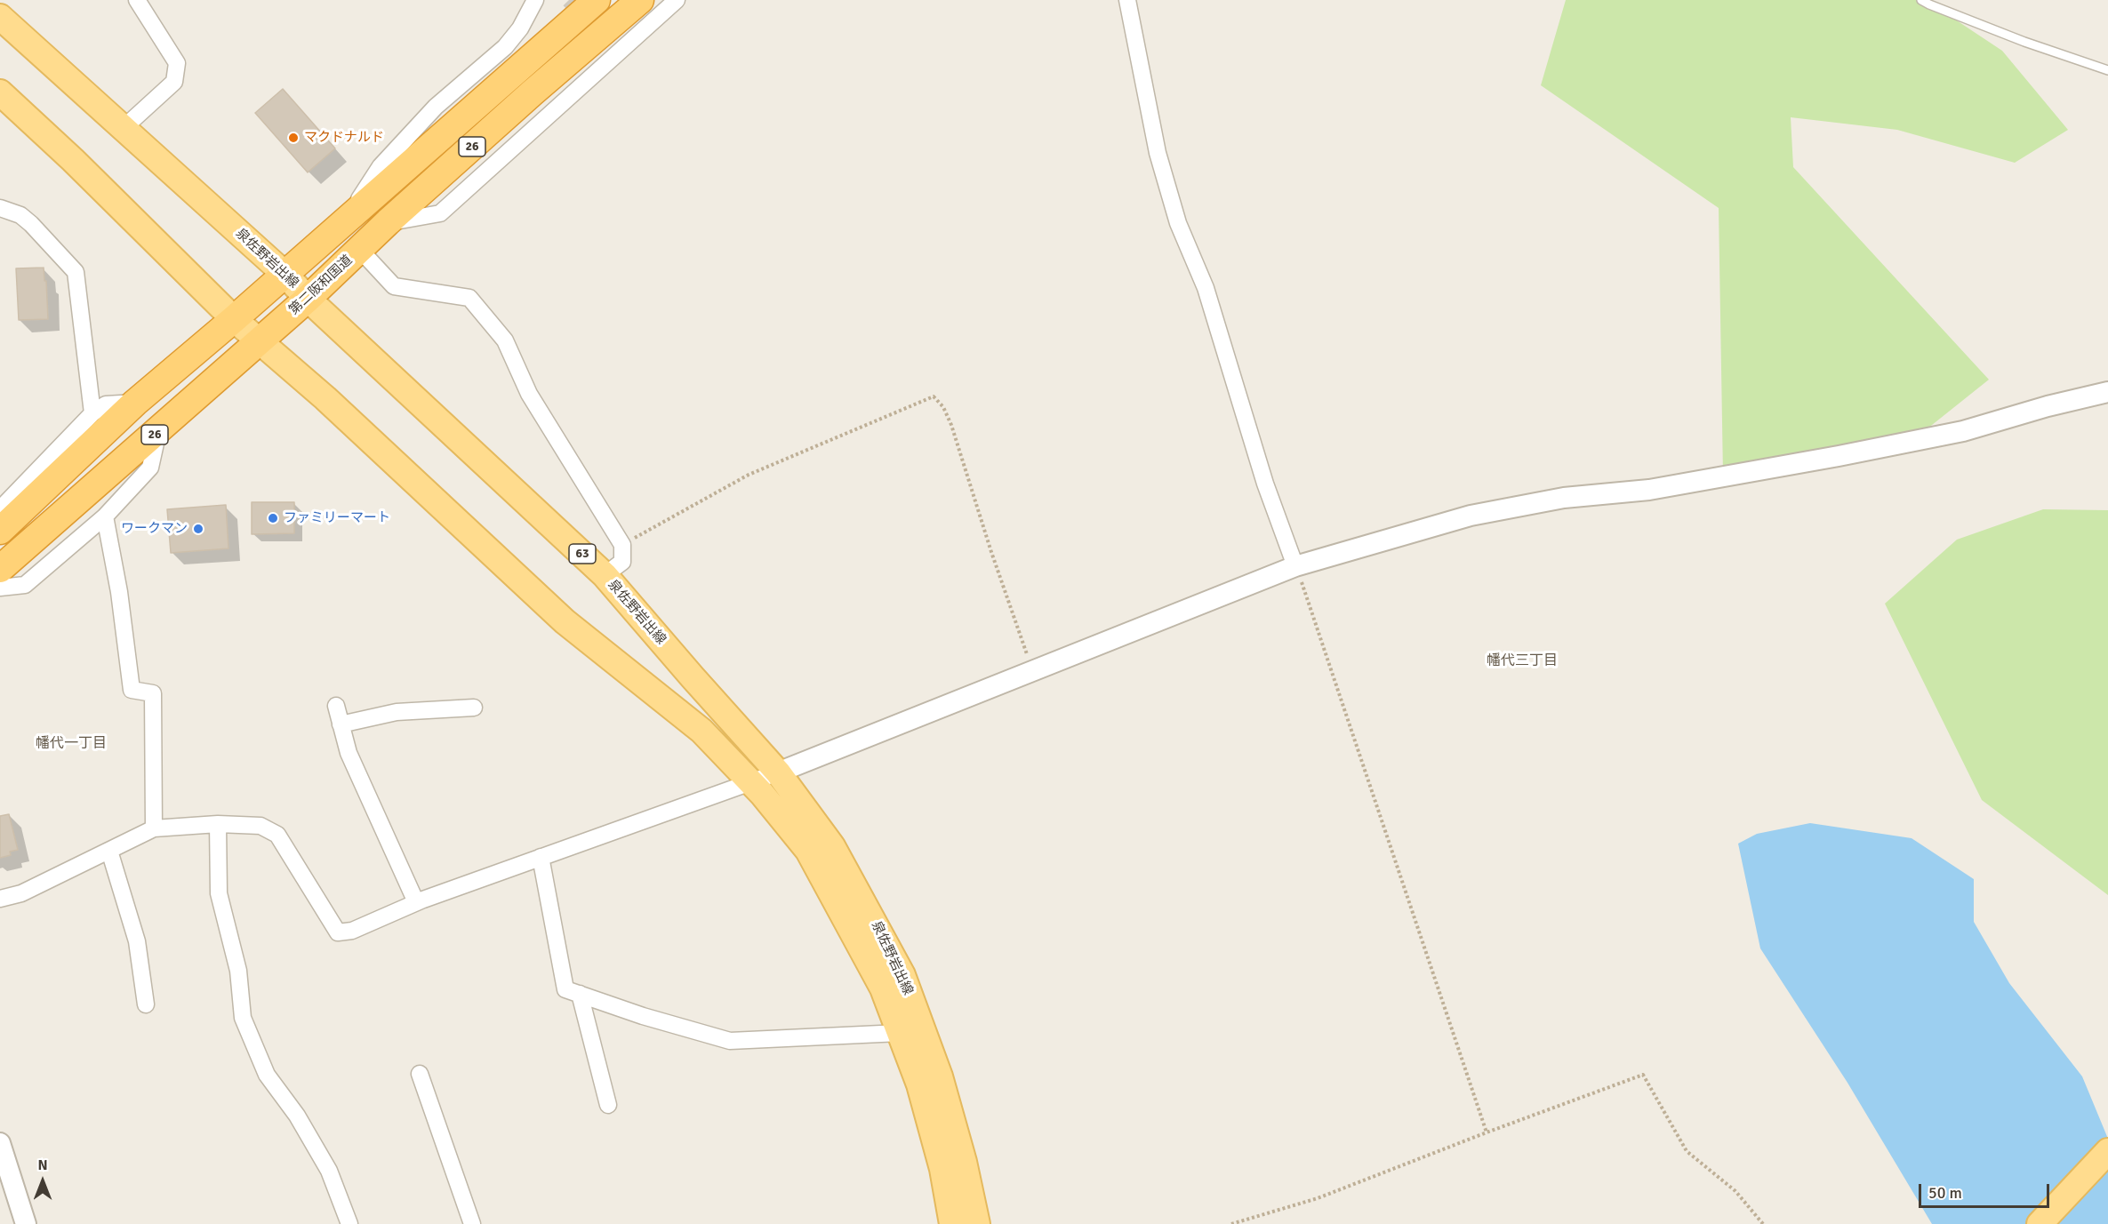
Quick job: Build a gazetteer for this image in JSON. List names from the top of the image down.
{
  "streets": {
    "highway": ["26", "第二阪和国道"],
    "main road": ["泉佐野岩出線", "63"]
  },
  "crossings": [
    ["26", "泉佐野岩出線"],
    ["泉佐野岩出線", "第二阪和国道"]
  ],
  "districts": ["幡代三丁目", "幡代一丁目"],
  "places": ["マクドナルド", "ファミリーマート", "ワークマン"],
  "scale_bar": "50 m",
  "north": "top"
}
